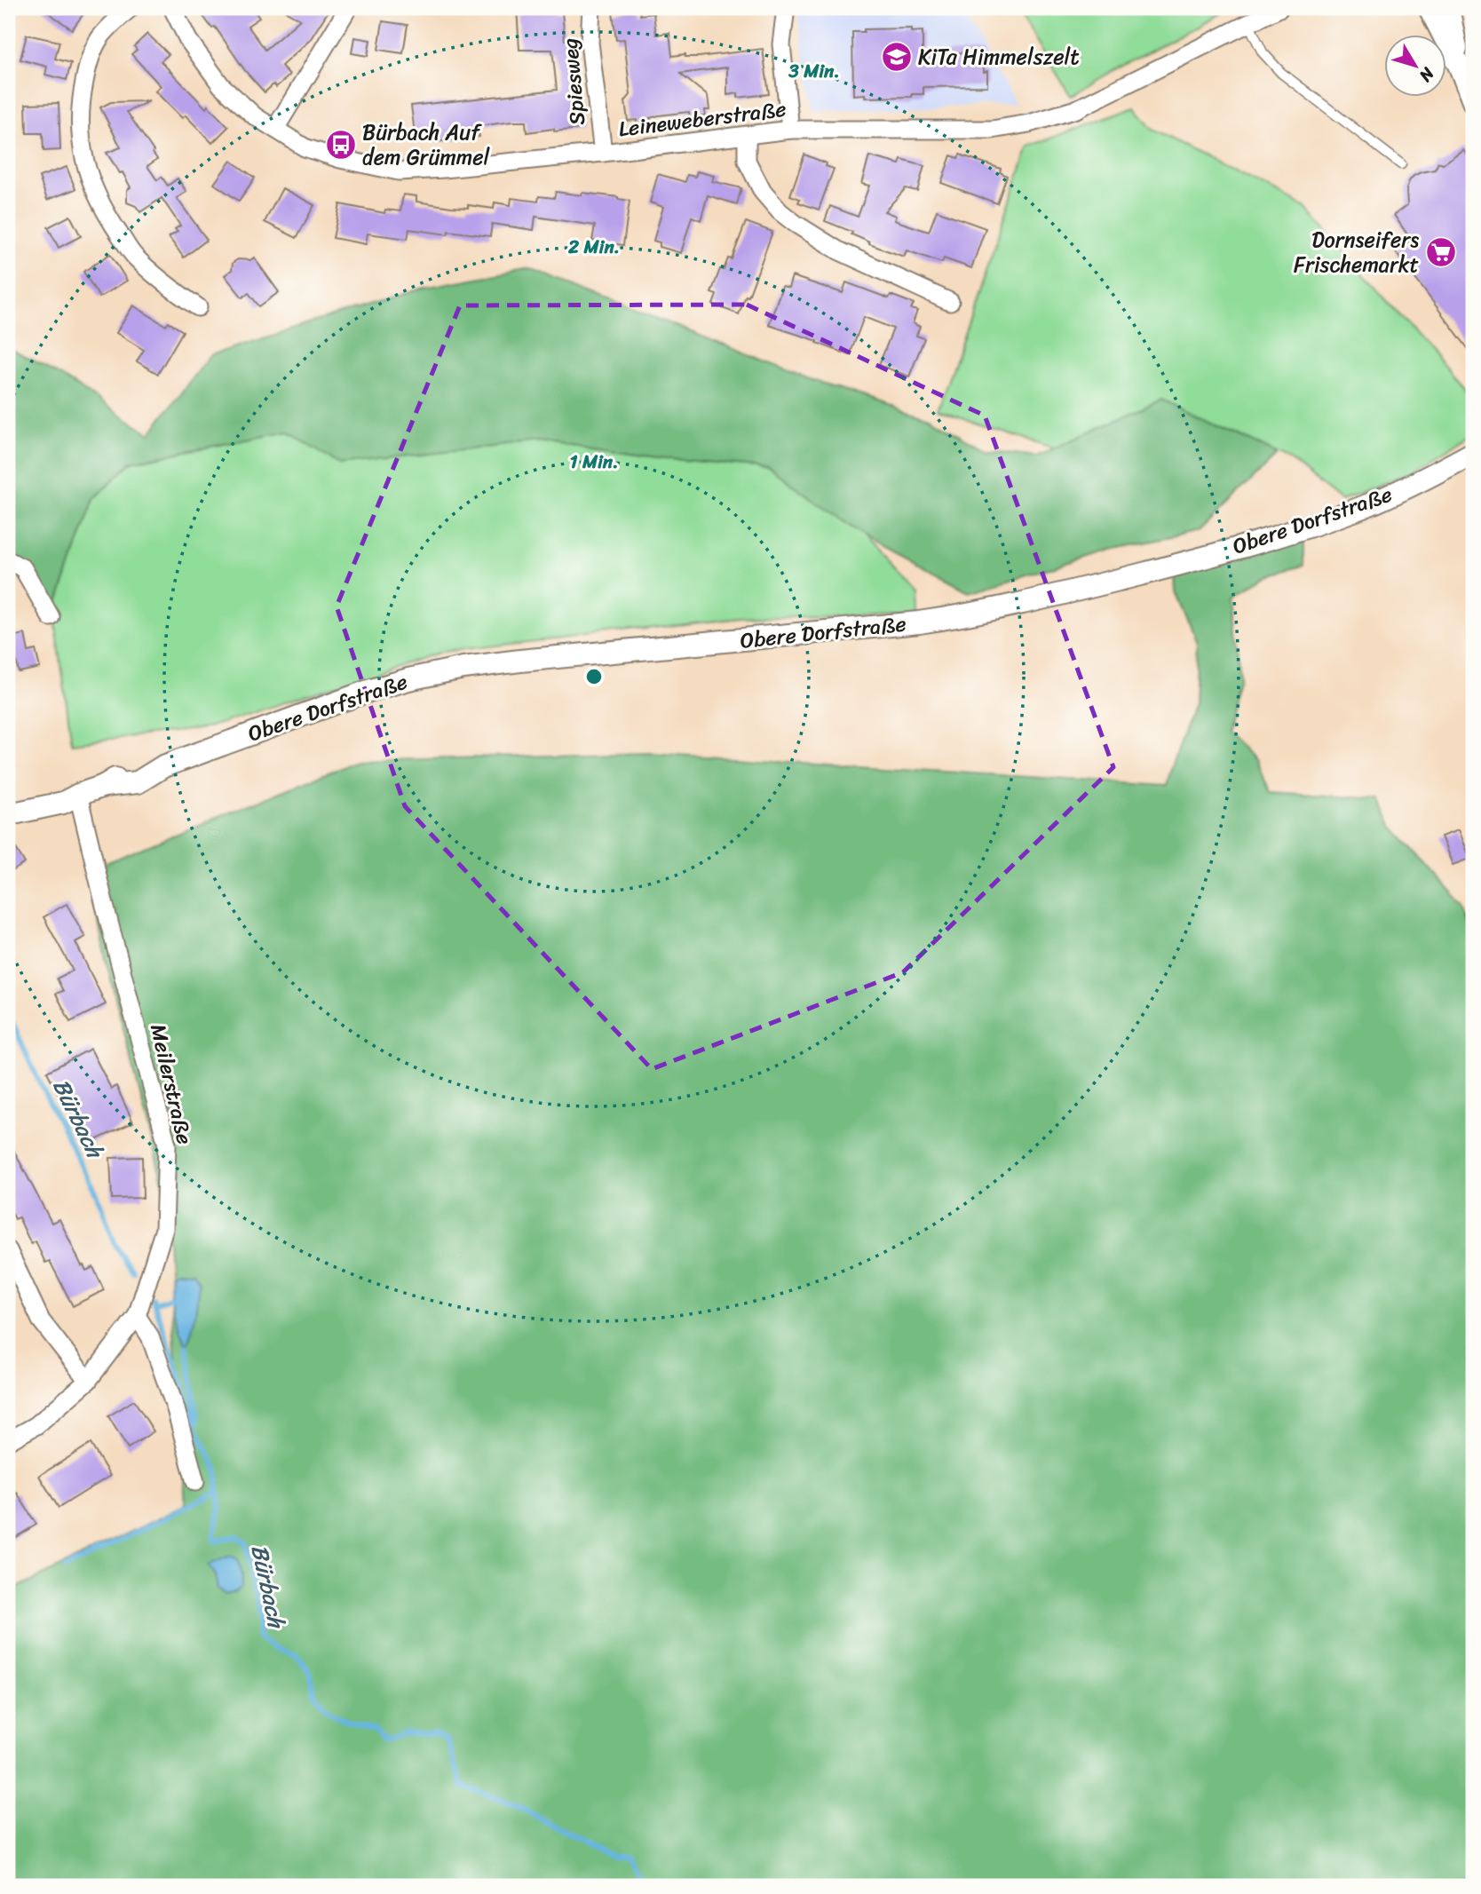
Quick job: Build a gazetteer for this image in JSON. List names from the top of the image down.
{
  "streets": {
    "street": [
      "Spiesweg",
      "Leineweberstraße",
      "Obere Dorfstraße",
      "Meilerstraße"
    ]
  },
  "crossings": [
    ["Spiesweg", "Leineweberstraße"],
    ["Obere Dorfstraße", "Meilerstraße"]
  ],
  "water": ["Bürbach"],
  "places": {
    "school or university": ["KiTa Himmelszelt"],
    "bus stop": ["Bürbach Auf dem Grümmel"],
    "supermarket": ["Dornseifers Frischemarkt"]
  },
  "north": "bottom right",
  "rings": ["3 Min.", "2 Min.", "1 Min."]
}
